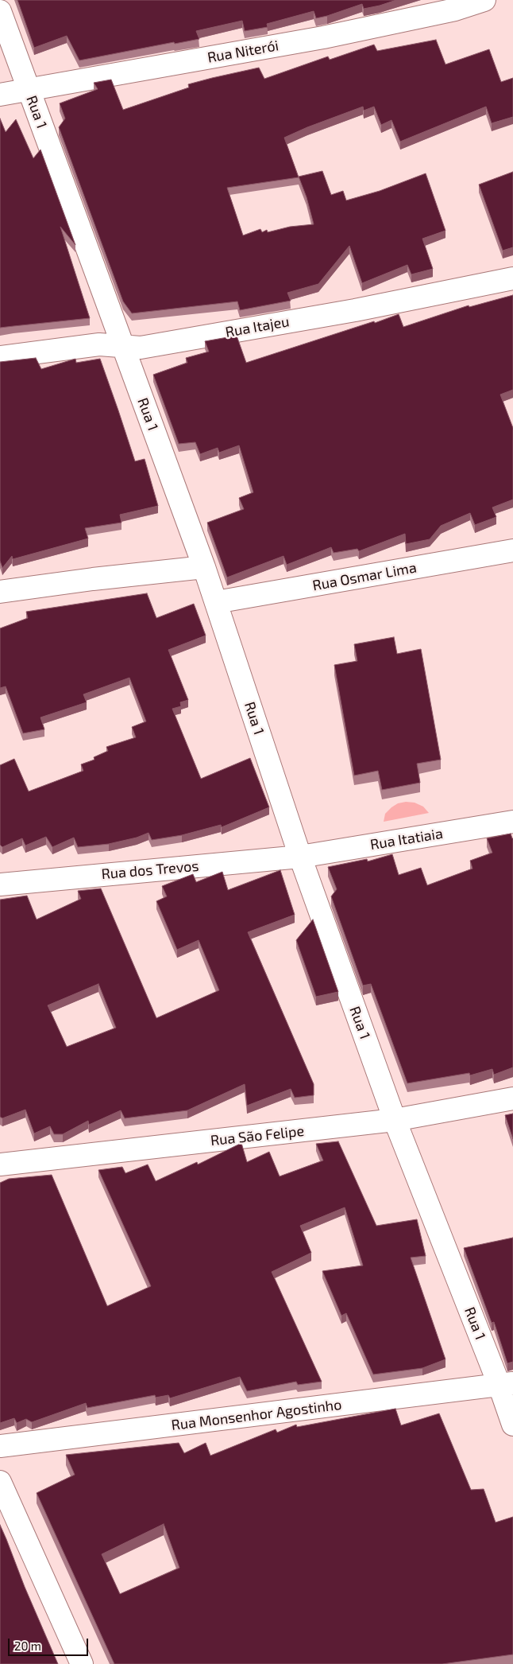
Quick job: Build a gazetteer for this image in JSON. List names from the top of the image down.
{
  "streets": {
    "street": [
      "Rua Niterói",
      "Rua 1",
      "Rua Itajeu",
      "Rua Osmar Lima",
      "Rua Itatiaia",
      "Rua dos Trevos",
      "Rua São Felipe",
      "Rua Monsenhor Agostinho"
    ]
  },
  "crossings": [
    ["Rua Niterói", "Rua 1"],
    ["Rua 1", "Rua Itajeu"],
    ["Rua 1", "Rua Osmar Lima"],
    ["Rua 1", "Rua Itatiaia"],
    ["Rua 1", "Rua dos Trevos"],
    ["Rua 1", "Rua São Felipe"],
    ["Rua 1", "Rua Monsenhor Agostinho"],
    ["Rua Itatiaia", "Rua dos Trevos"]
  ],
  "scale_bar": "20 m"
}
